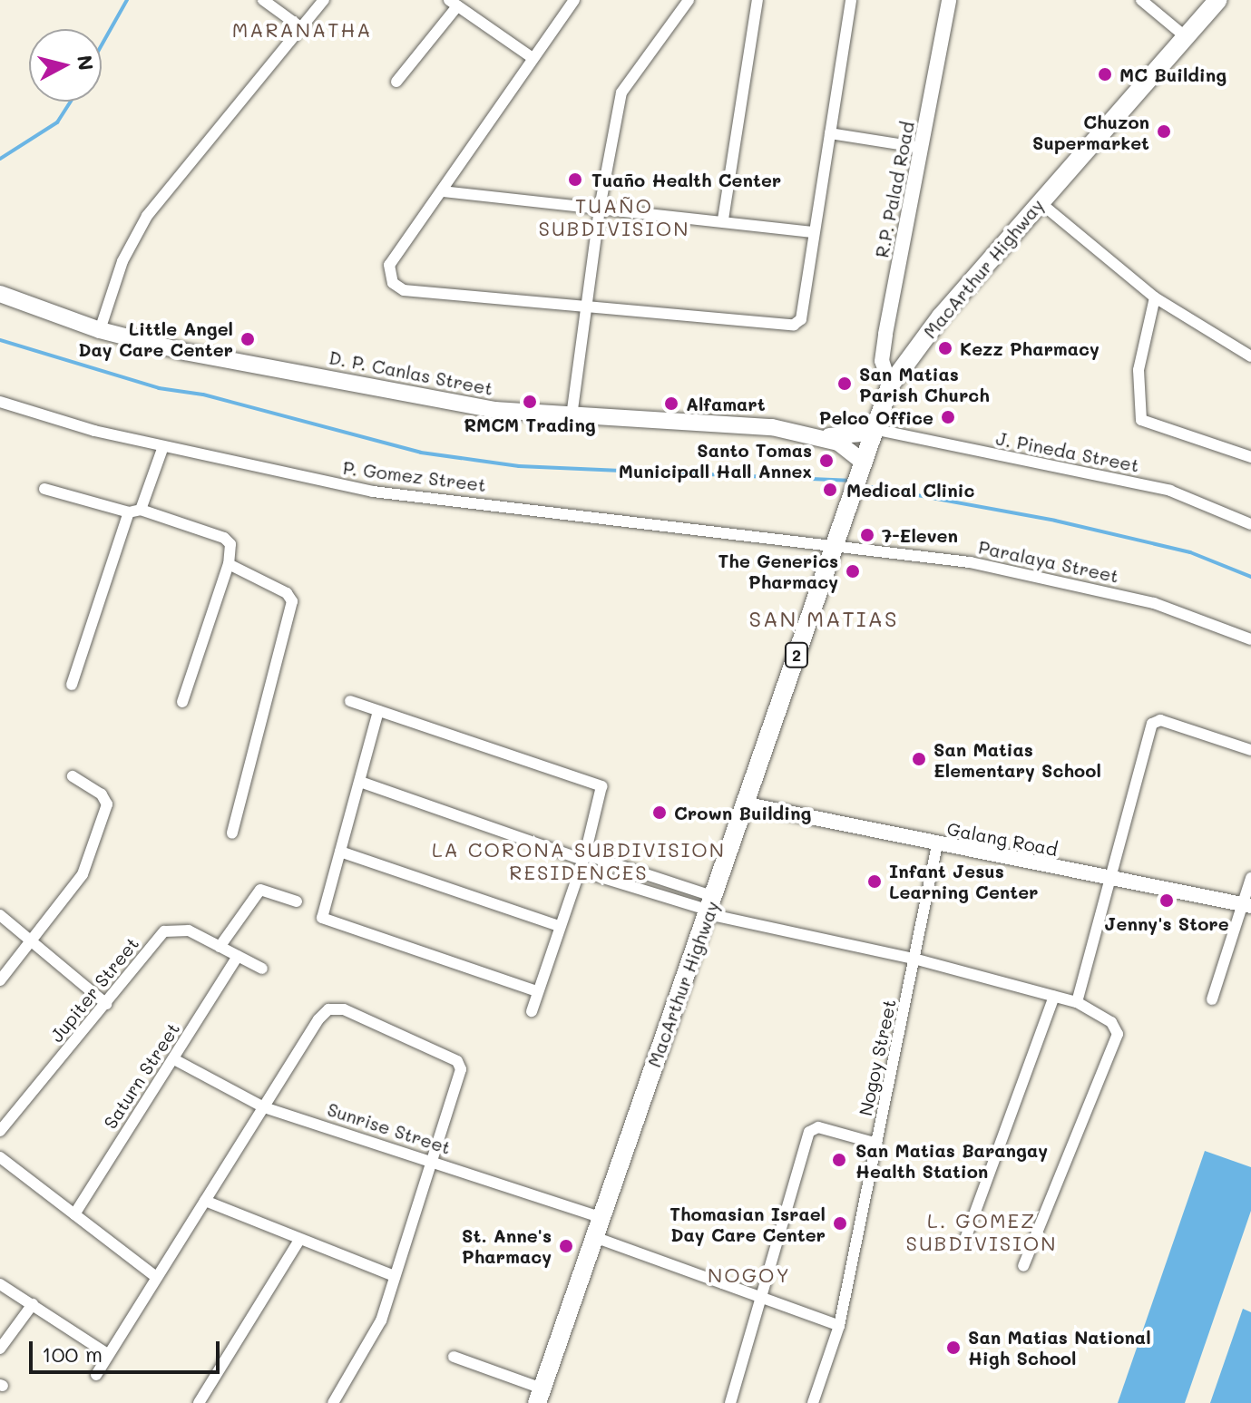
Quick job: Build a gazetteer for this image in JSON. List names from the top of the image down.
{
  "streets": {
    "highway": ["MacArthur Highway", "2"],
    "main road": ["D. P. Canlas Street"],
    "street": [
      "R.P. Palad Road",
      "J. Pineda Street",
      "P. Gomez Street",
      "Paralaya Street",
      "Galang Road",
      "Jupiter Street",
      "Nogoy Street",
      "Saturn Street",
      "Sunrise Street"
    ]
  },
  "crossings": [
    ["R.P. Palad Road", "MacArthur Highway"],
    ["MacArthur Highway", "D. P. Canlas Street"],
    ["MacArthur Highway", "J. Pineda Street"],
    ["MacArthur Highway", "P. Gomez Street"],
    ["MacArthur Highway", "Paralaya Street"],
    ["MacArthur Highway", "Galang Road"],
    ["MacArthur Highway", "Sunrise Street"],
    ["D. P. Canlas Street", "J. Pineda Street"],
    ["P. Gomez Street", "Paralaya Street"],
    ["Galang Road", "Nogoy Street"],
    ["Jupiter Street", "Saturn Street"],
    ["Saturn Street", "Sunrise Street"]
  ],
  "districts": [
    "MARANATHA",
    "TUAÑO SUBDIVISION",
    "SAN MATIAS",
    "LA CORONA SUBDIVISION RESIDENCES",
    "L. GOMEZ SUBDIVISION",
    "NOGOY"
  ],
  "places": [
    "MC Building",
    "Chuzon Supermarket",
    "Tuaño Health Center",
    "Little Angel Day Care Center",
    "Kezz Pharmacy",
    "San Matias Parish Church",
    "RMCM Trading",
    "Alfamart",
    "Pelco Office",
    "Santo Tomas Municipall Hall Annex",
    "Medical Clinic",
    "7-Eleven",
    "The Generics Pharmacy",
    "San Matias Elementary School",
    "Crown Building",
    "Infant Jesus Learning Center",
    "Jenny's Store",
    "San Matias Barangay Health Station",
    "Thomasian Israel Day Care Center",
    "St. Anne's Pharmacy",
    "San Matias National High School"
  ],
  "scale_bar": "100 m",
  "north": "right"
}
